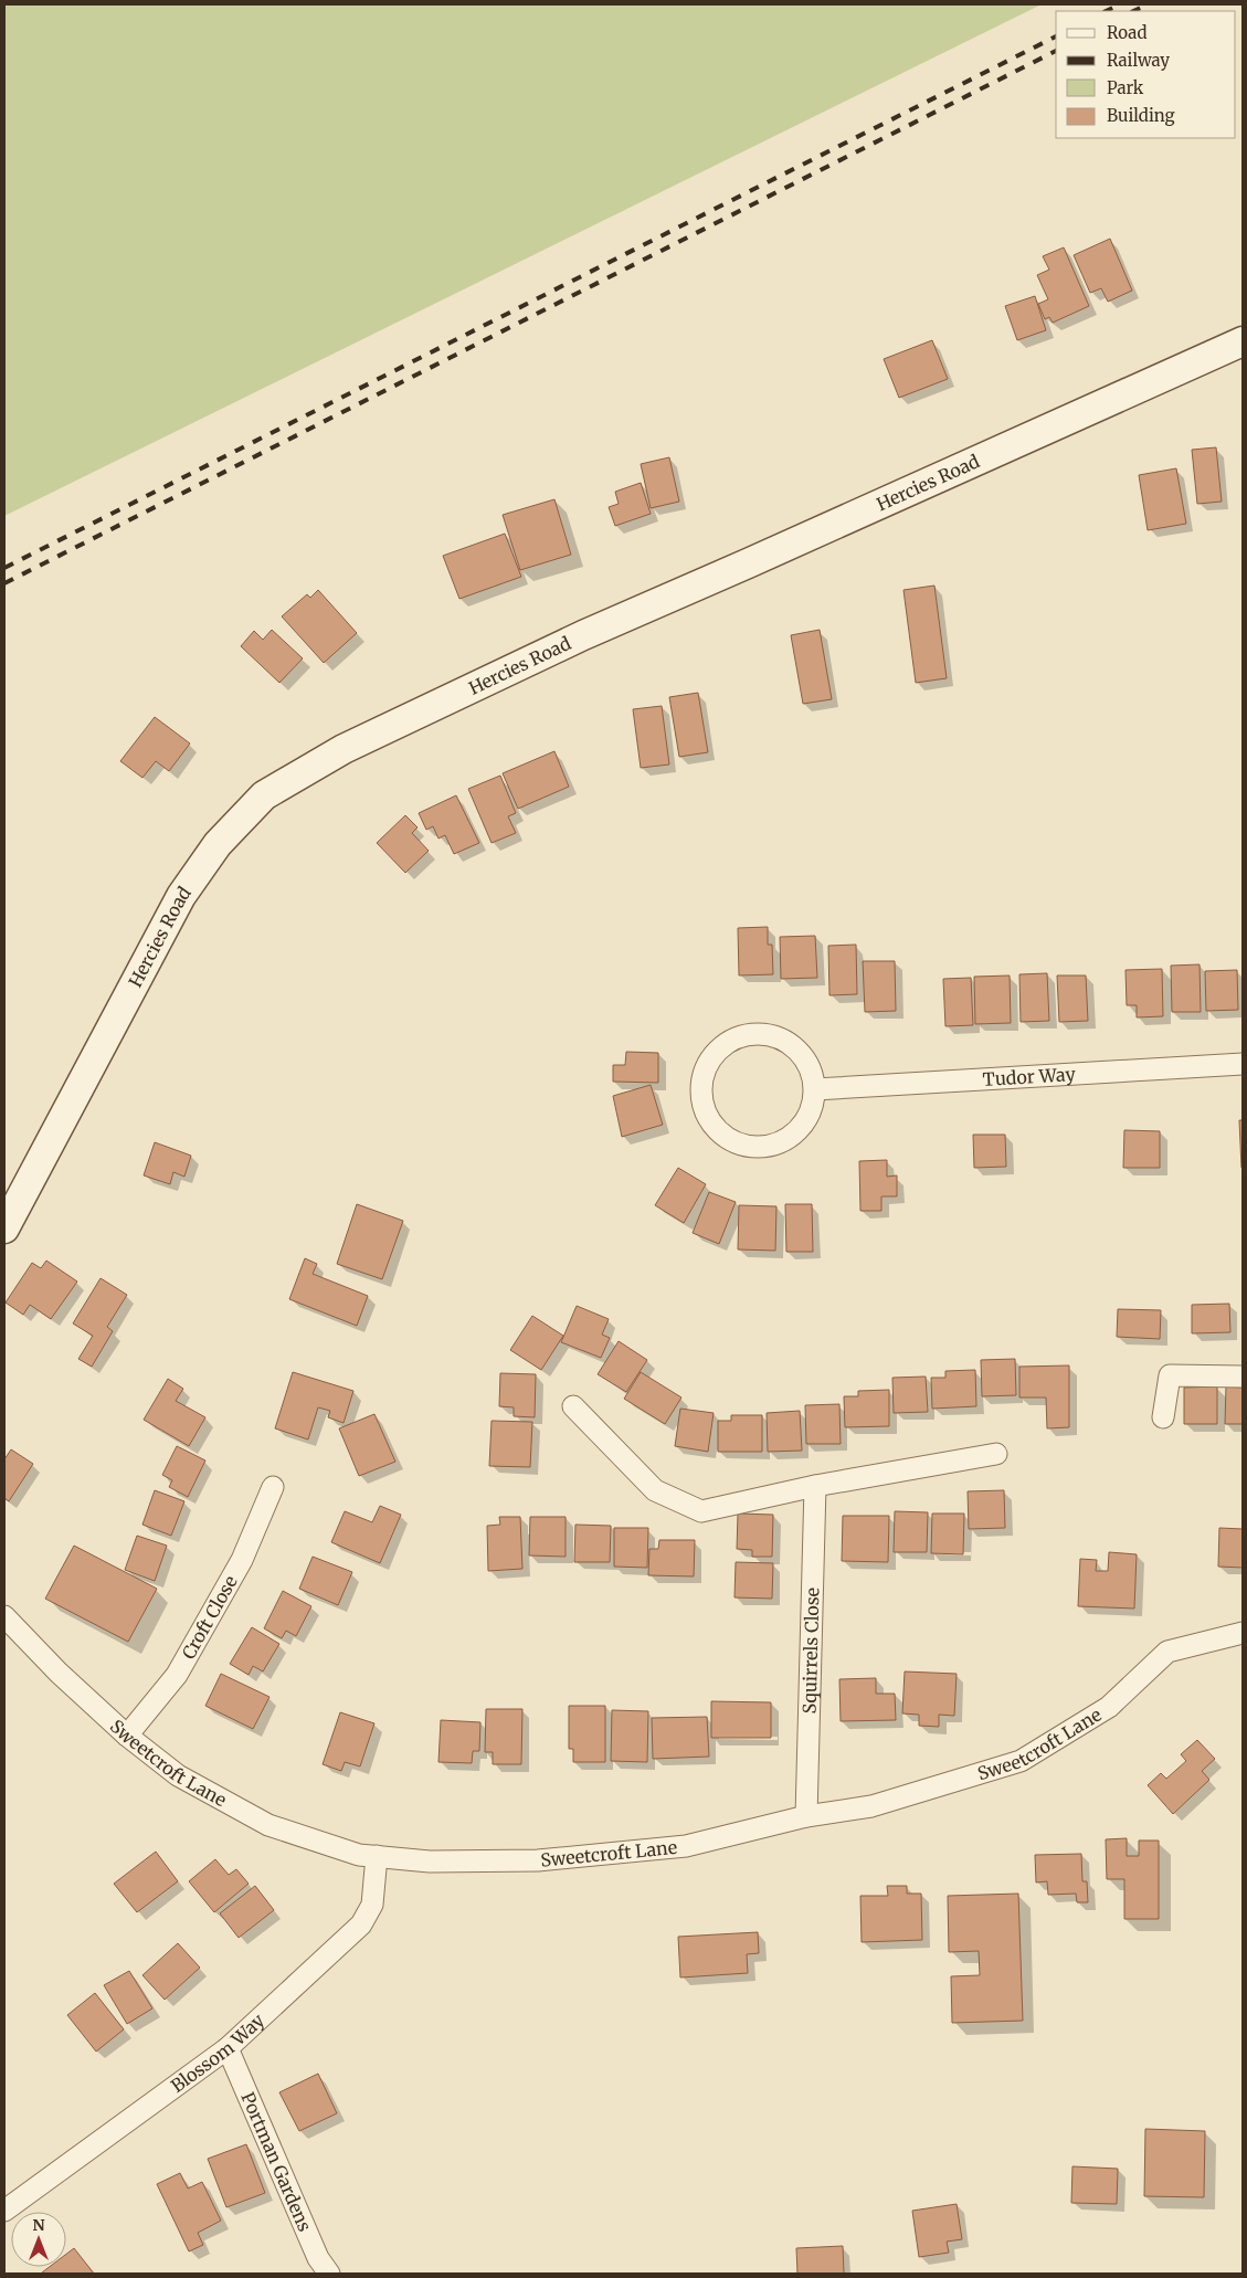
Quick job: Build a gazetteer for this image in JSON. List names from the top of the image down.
{
  "streets": {
    "street": [
      "Hercies Road",
      "Tudor Way",
      "Croft Close",
      "Squirrels Close",
      "Sweetcroft Lane",
      "Blossom Way",
      "Portman Gardens"
    ]
  },
  "crossings": [
    ["Croft Close", "Sweetcroft Lane"],
    ["Squirrels Close", "Sweetcroft Lane"],
    ["Sweetcroft Lane", "Blossom Way"],
    ["Blossom Way", "Portman Gardens"]
  ],
  "legend": [
    "Road",
    "Railway",
    "Park",
    "Building"
  ],
  "north": "top"
}
